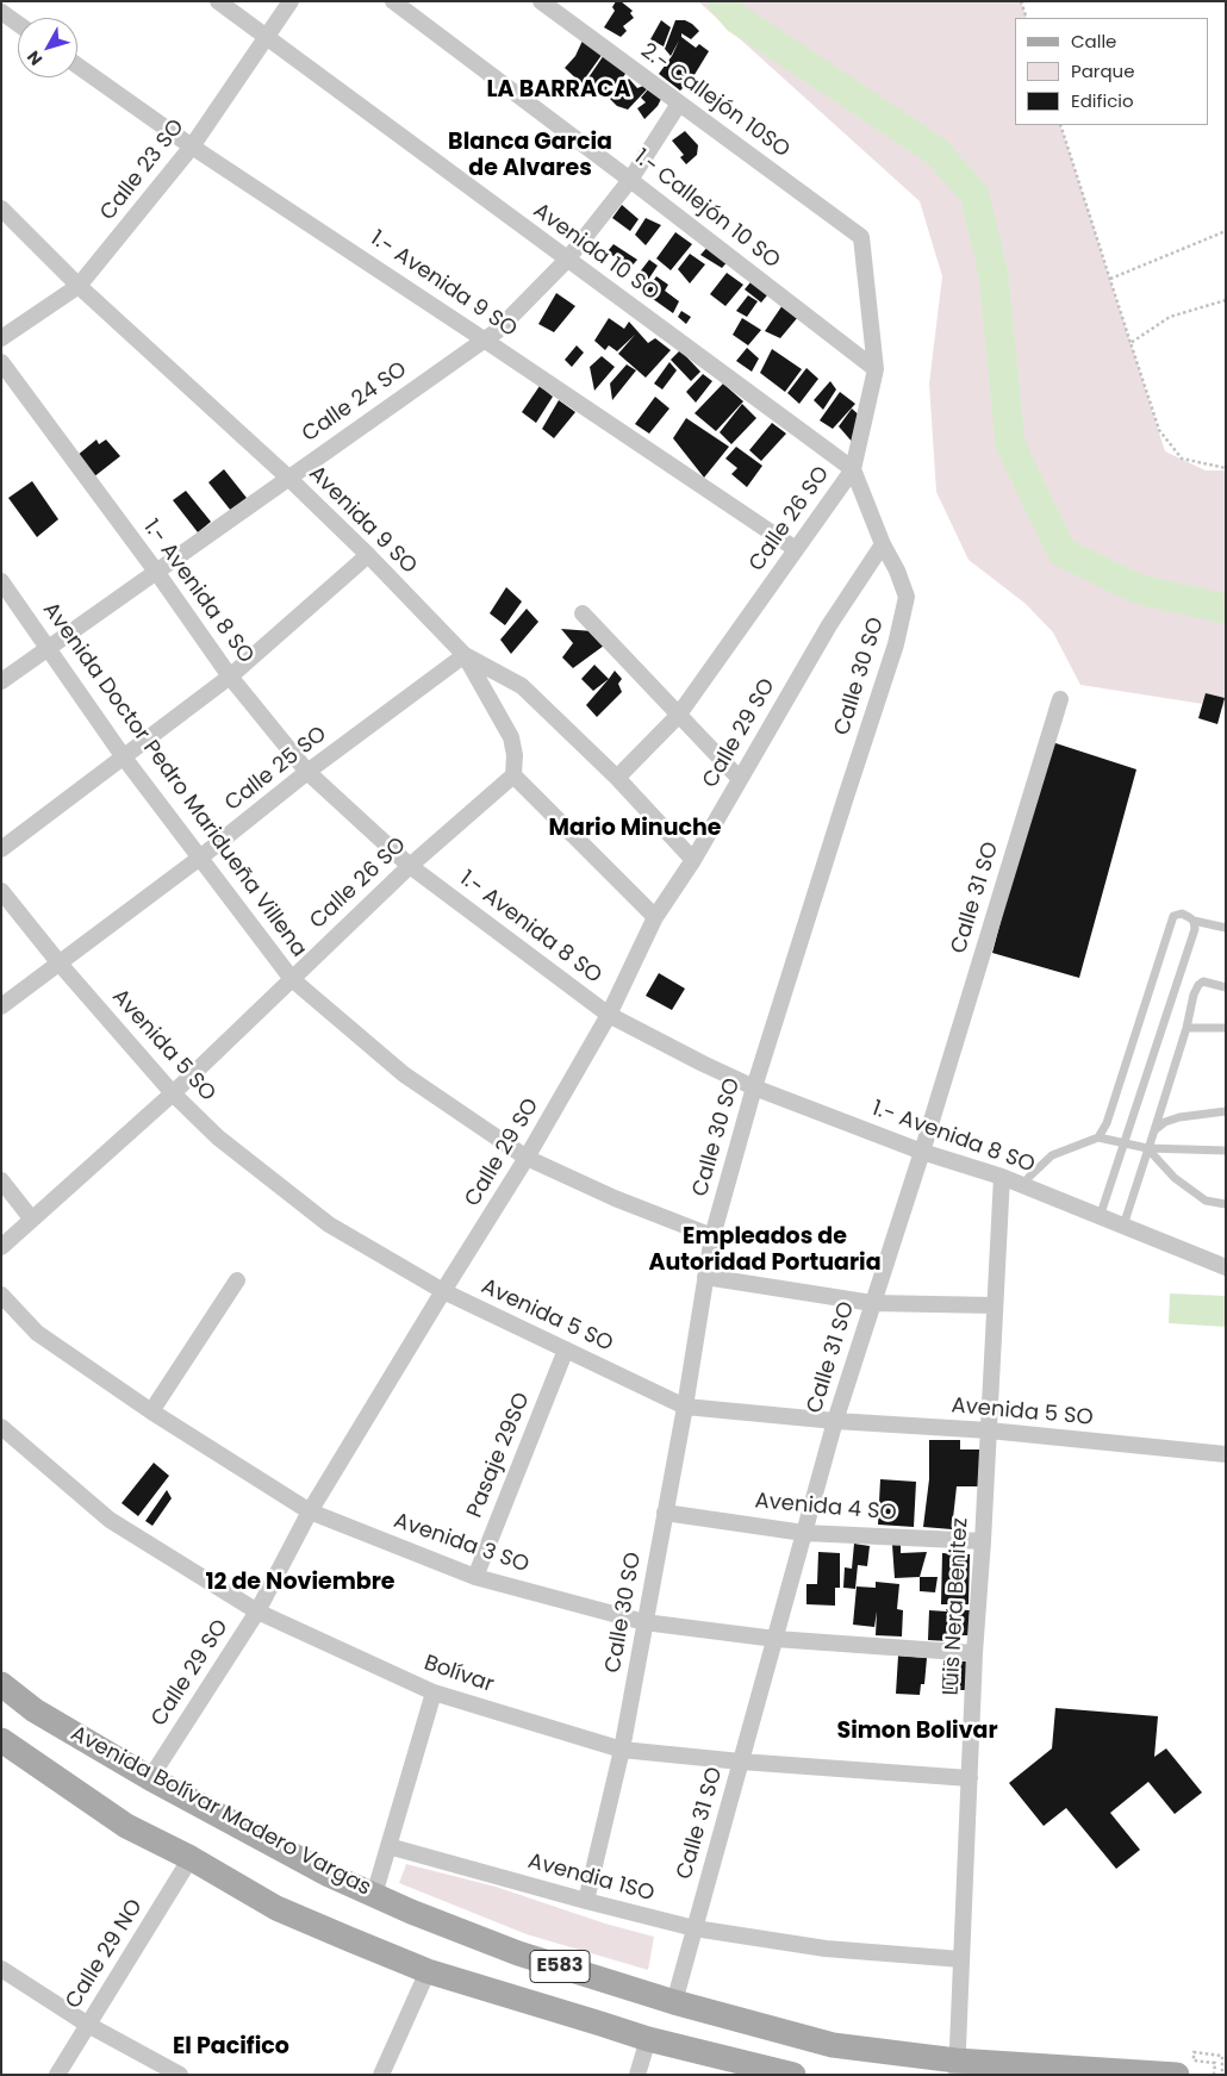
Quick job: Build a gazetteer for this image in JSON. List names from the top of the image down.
{
  "streets": {
    "main road": ["Avenida Bolívar Madero Vargas", "E583"],
    "street": [
      "2.- Callejón 10SO",
      "Calle 23 SO",
      "1.- Callejón 10 SO",
      "Avenida 10 SO",
      "1.- Avenida 9 SO",
      "Calle 24 SO",
      "Calle 26 SO",
      "Avenida 9 SO",
      "1.- Avenida 8 SO",
      "Calle 30 SO",
      "Calle 29 SO",
      "Calle 25 SO",
      "Avenida Doctor Pedro Maridueña Villena",
      "Calle 31 SO",
      "Avenida 5 SO",
      "Pasaje 29SO",
      "Avenida 4 SO",
      "Avenida 3 SO",
      "Luis Nera Benitez",
      "Bolívar",
      "Avendia 1SO",
      "Calle 29 NO"
    ]
  },
  "crossings": [
    ["2.- Callejón 10SO", "Calle 24 SO"],
    ["2.- Callejón 10SO", "Calle 26 SO"],
    ["Calle 23 SO", "Avenida 10 SO"],
    ["Calle 23 SO", "1.- Avenida 9 SO"],
    ["Calle 23 SO", "Avenida 9 SO"],
    ["1.- Callejón 10 SO", "Calle 24 SO"],
    ["1.- Callejón 10 SO", "Calle 26 SO"],
    ["Avenida 10 SO", "Calle 24 SO"],
    ["Avenida 10 SO", "Calle 26 SO"],
    ["1.- Avenida 9 SO", "Calle 24 SO"],
    ["1.- Avenida 9 SO", "Calle 26 SO"],
    ["Calle 24 SO", "Avenida 9 SO"],
    ["Calle 24 SO", "1.- Avenida 8 SO"],
    ["Calle 24 SO", "Avenida Doctor Pedro Maridueña Villena"],
    ["Calle 26 SO", "Avenida 9 SO"],
    ["Calle 26 SO", "1.- Avenida 8 SO"],
    ["Calle 26 SO", "Avenida Doctor Pedro Maridueña Villena"],
    ["Calle 26 SO", "Avenida 5 SO"],
    ["Avenida 9 SO", "Calle 29 SO"],
    ["Avenida 9 SO", "Calle 25 SO"],
    ["1.- Avenida 8 SO", "Calle 30 SO"],
    ["1.- Avenida 8 SO", "Calle 29 SO"],
    ["1.- Avenida 8 SO", "Calle 25 SO"],
    ["1.- Avenida 8 SO", "Calle 31 SO"],
    ["1.- Avenida 8 SO", "Luis Nera Benitez"],
    ["Calle 30 SO", "Calle 29 SO"],
    ["Calle 30 SO", "Avenida Doctor Pedro Maridueña Villena"],
    ["Calle 30 SO", "Avenida 5 SO"],
    ["Calle 30 SO", "Avenida 4 SO"],
    ["Calle 30 SO", "Avenida 3 SO"],
    ["Calle 30 SO", "Bolívar"],
    ["Calle 30 SO", "Avendia 1SO"],
    ["Calle 29 SO", "Avenida Doctor Pedro Maridueña Villena"],
    ["Calle 29 SO", "Avenida 5 SO"],
    ["Calle 29 SO", "Avenida 3 SO"],
    ["Calle 29 SO", "Bolívar"],
    ["Calle 29 SO", "Avenida Bolívar Madero Vargas"],
    ["Calle 25 SO", "Avenida Doctor Pedro Maridueña Villena"],
    ["Calle 25 SO", "Avenida 5 SO"],
    ["Calle 31 SO", "Avenida 5 SO"],
    ["Calle 31 SO", "Avenida 4 SO"],
    ["Calle 31 SO", "Avenida 3 SO"],
    ["Calle 31 SO", "Bolívar"],
    ["Calle 31 SO", "Avenida Bolívar Madero Vargas"],
    ["Calle 31 SO", "Avendia 1SO"],
    ["Avenida 5 SO", "Pasaje 29SO"],
    ["Avenida 5 SO", "Luis Nera Benitez"],
    ["Pasaje 29SO", "Avenida 3 SO"],
    ["Avenida 4 SO", "Luis Nera Benitez"],
    ["Avenida 3 SO", "Luis Nera Benitez"],
    ["Luis Nera Benitez", "Bolívar"],
    ["Luis Nera Benitez", "Avenida Bolívar Madero Vargas"],
    ["Luis Nera Benitez", "Avendia 1SO"],
    ["Calle 29 NO", "E583"]
  ],
  "districts": [
    "LA BARRACA",
    "Blanca Garcia de Alvares",
    "Mario Minuche",
    "Empleados de Autoridad Portuaria",
    "12 de Noviembre",
    "Simon Bolivar",
    "El Pacifico"
  ],
  "legend": ["Calle", "Parque", "Edificio"],
  "north": "bottom left"
}
